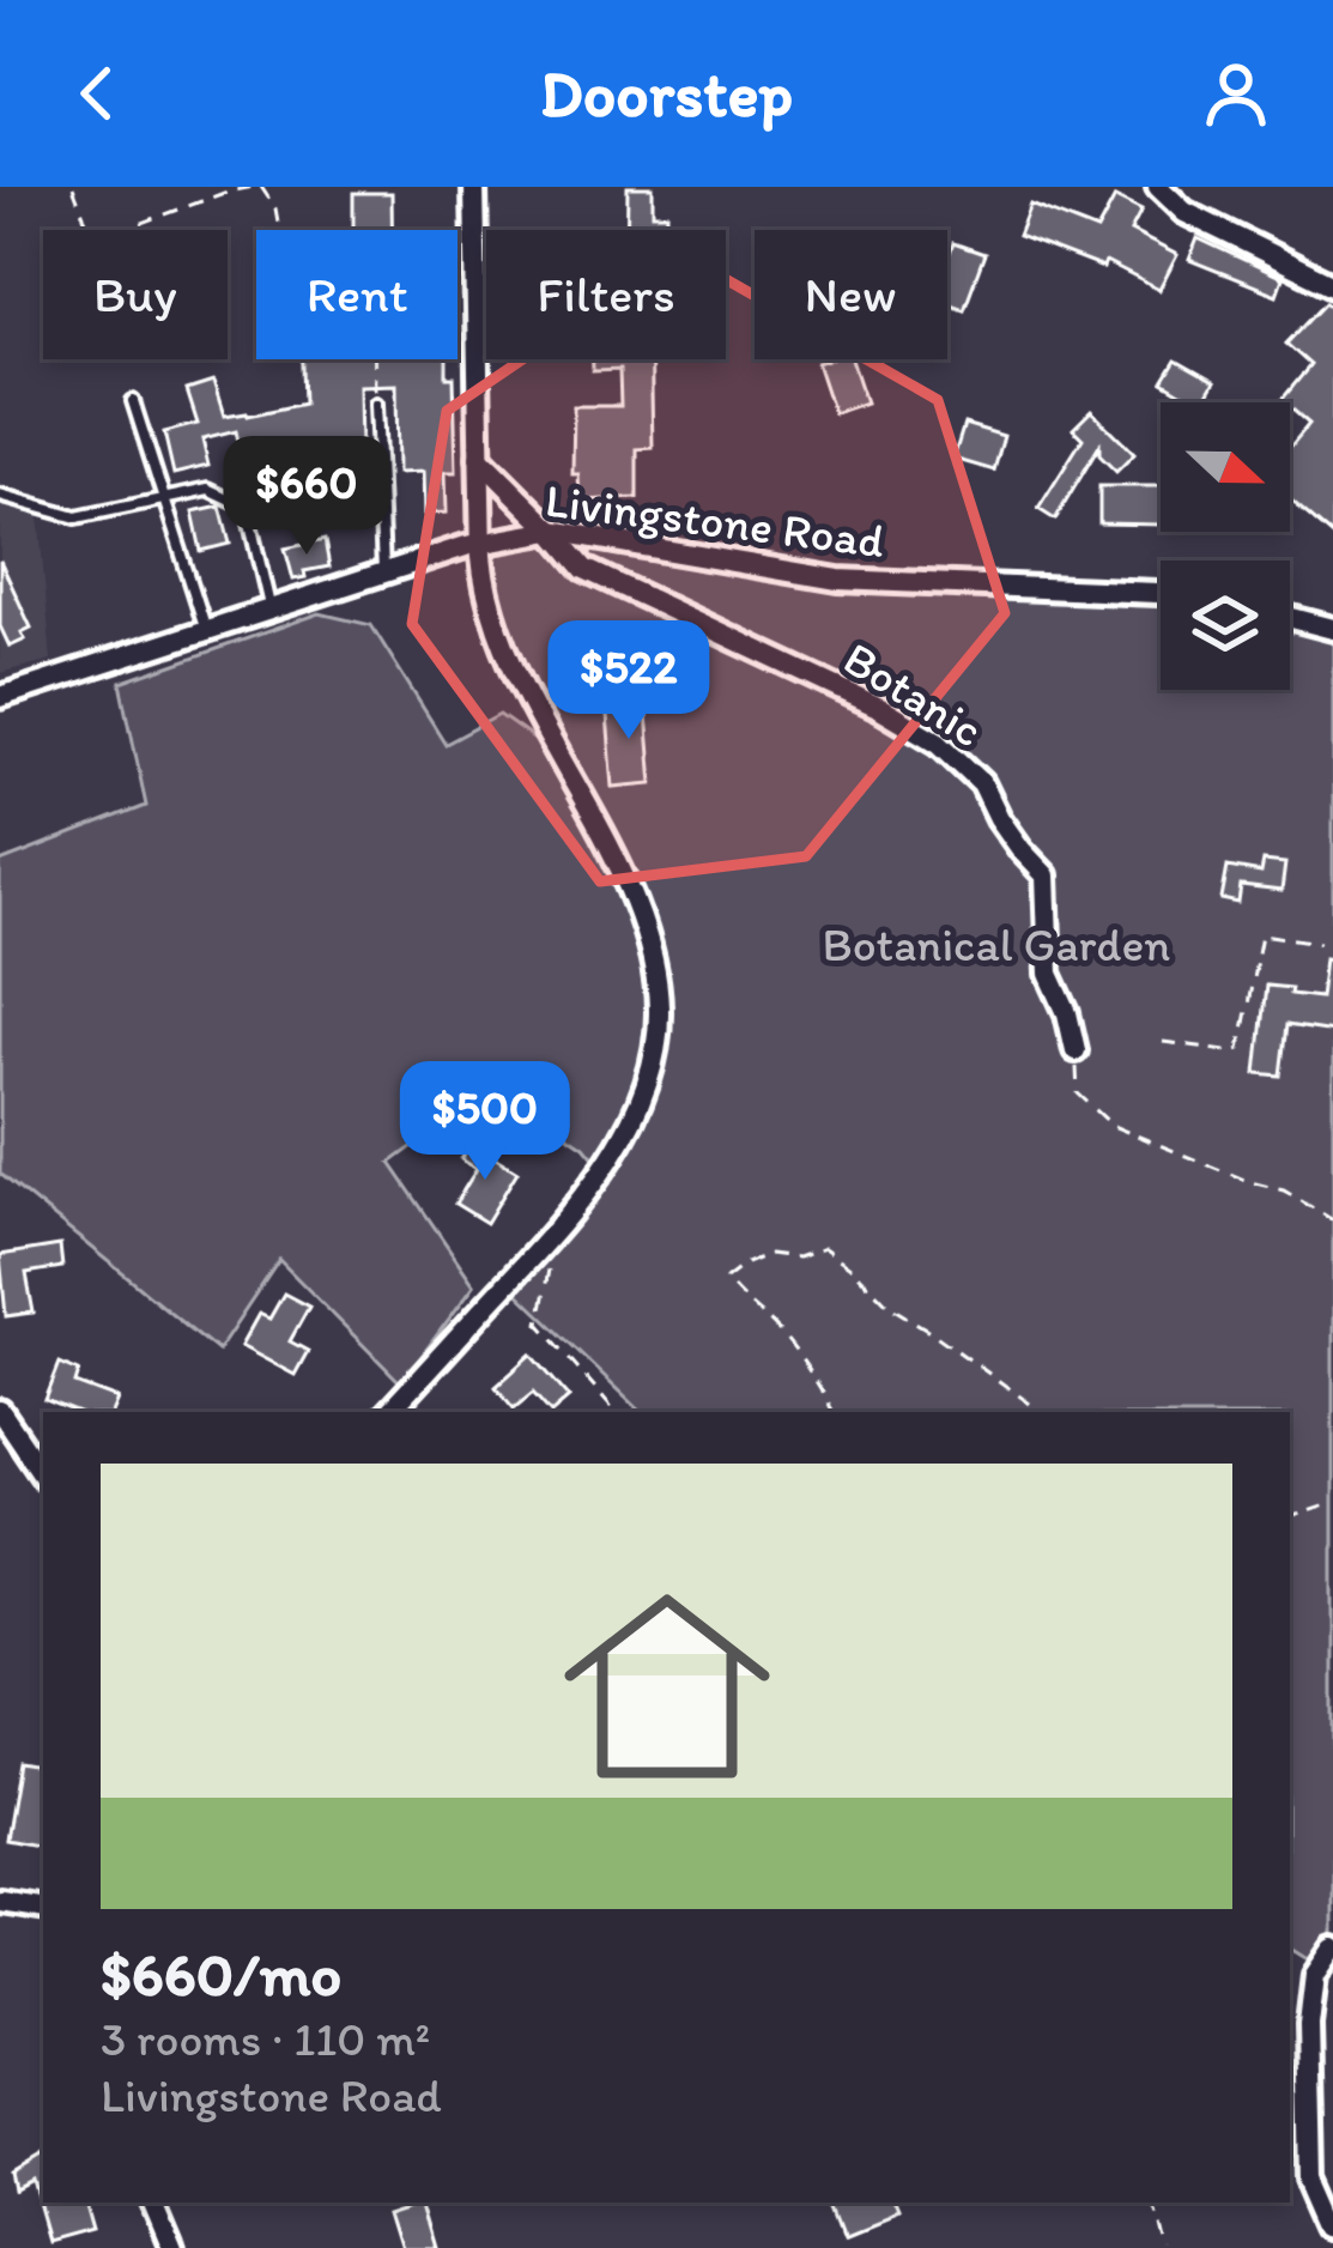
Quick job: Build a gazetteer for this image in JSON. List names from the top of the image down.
{
  "streets": {
    "street": ["Livingstone Road", "Botanic"]
  },
  "crossings": [
    ["Livingstone Road", "Botanic"]
  ],
  "parks": ["Botanical Garden"],
  "north": "right",
  "page": {
    "header": "Doorstep",
    "chip": [
      "Buy",
      "Rent",
      "Filters",
      "New"
    ],
    "price": ["$660", "$522", "$500"],
    "list": [
      {
        "name": "$660/mo",
        "note": "3 rooms · 110 m² · Livingstone Road"
      }
    ]
  }
}
